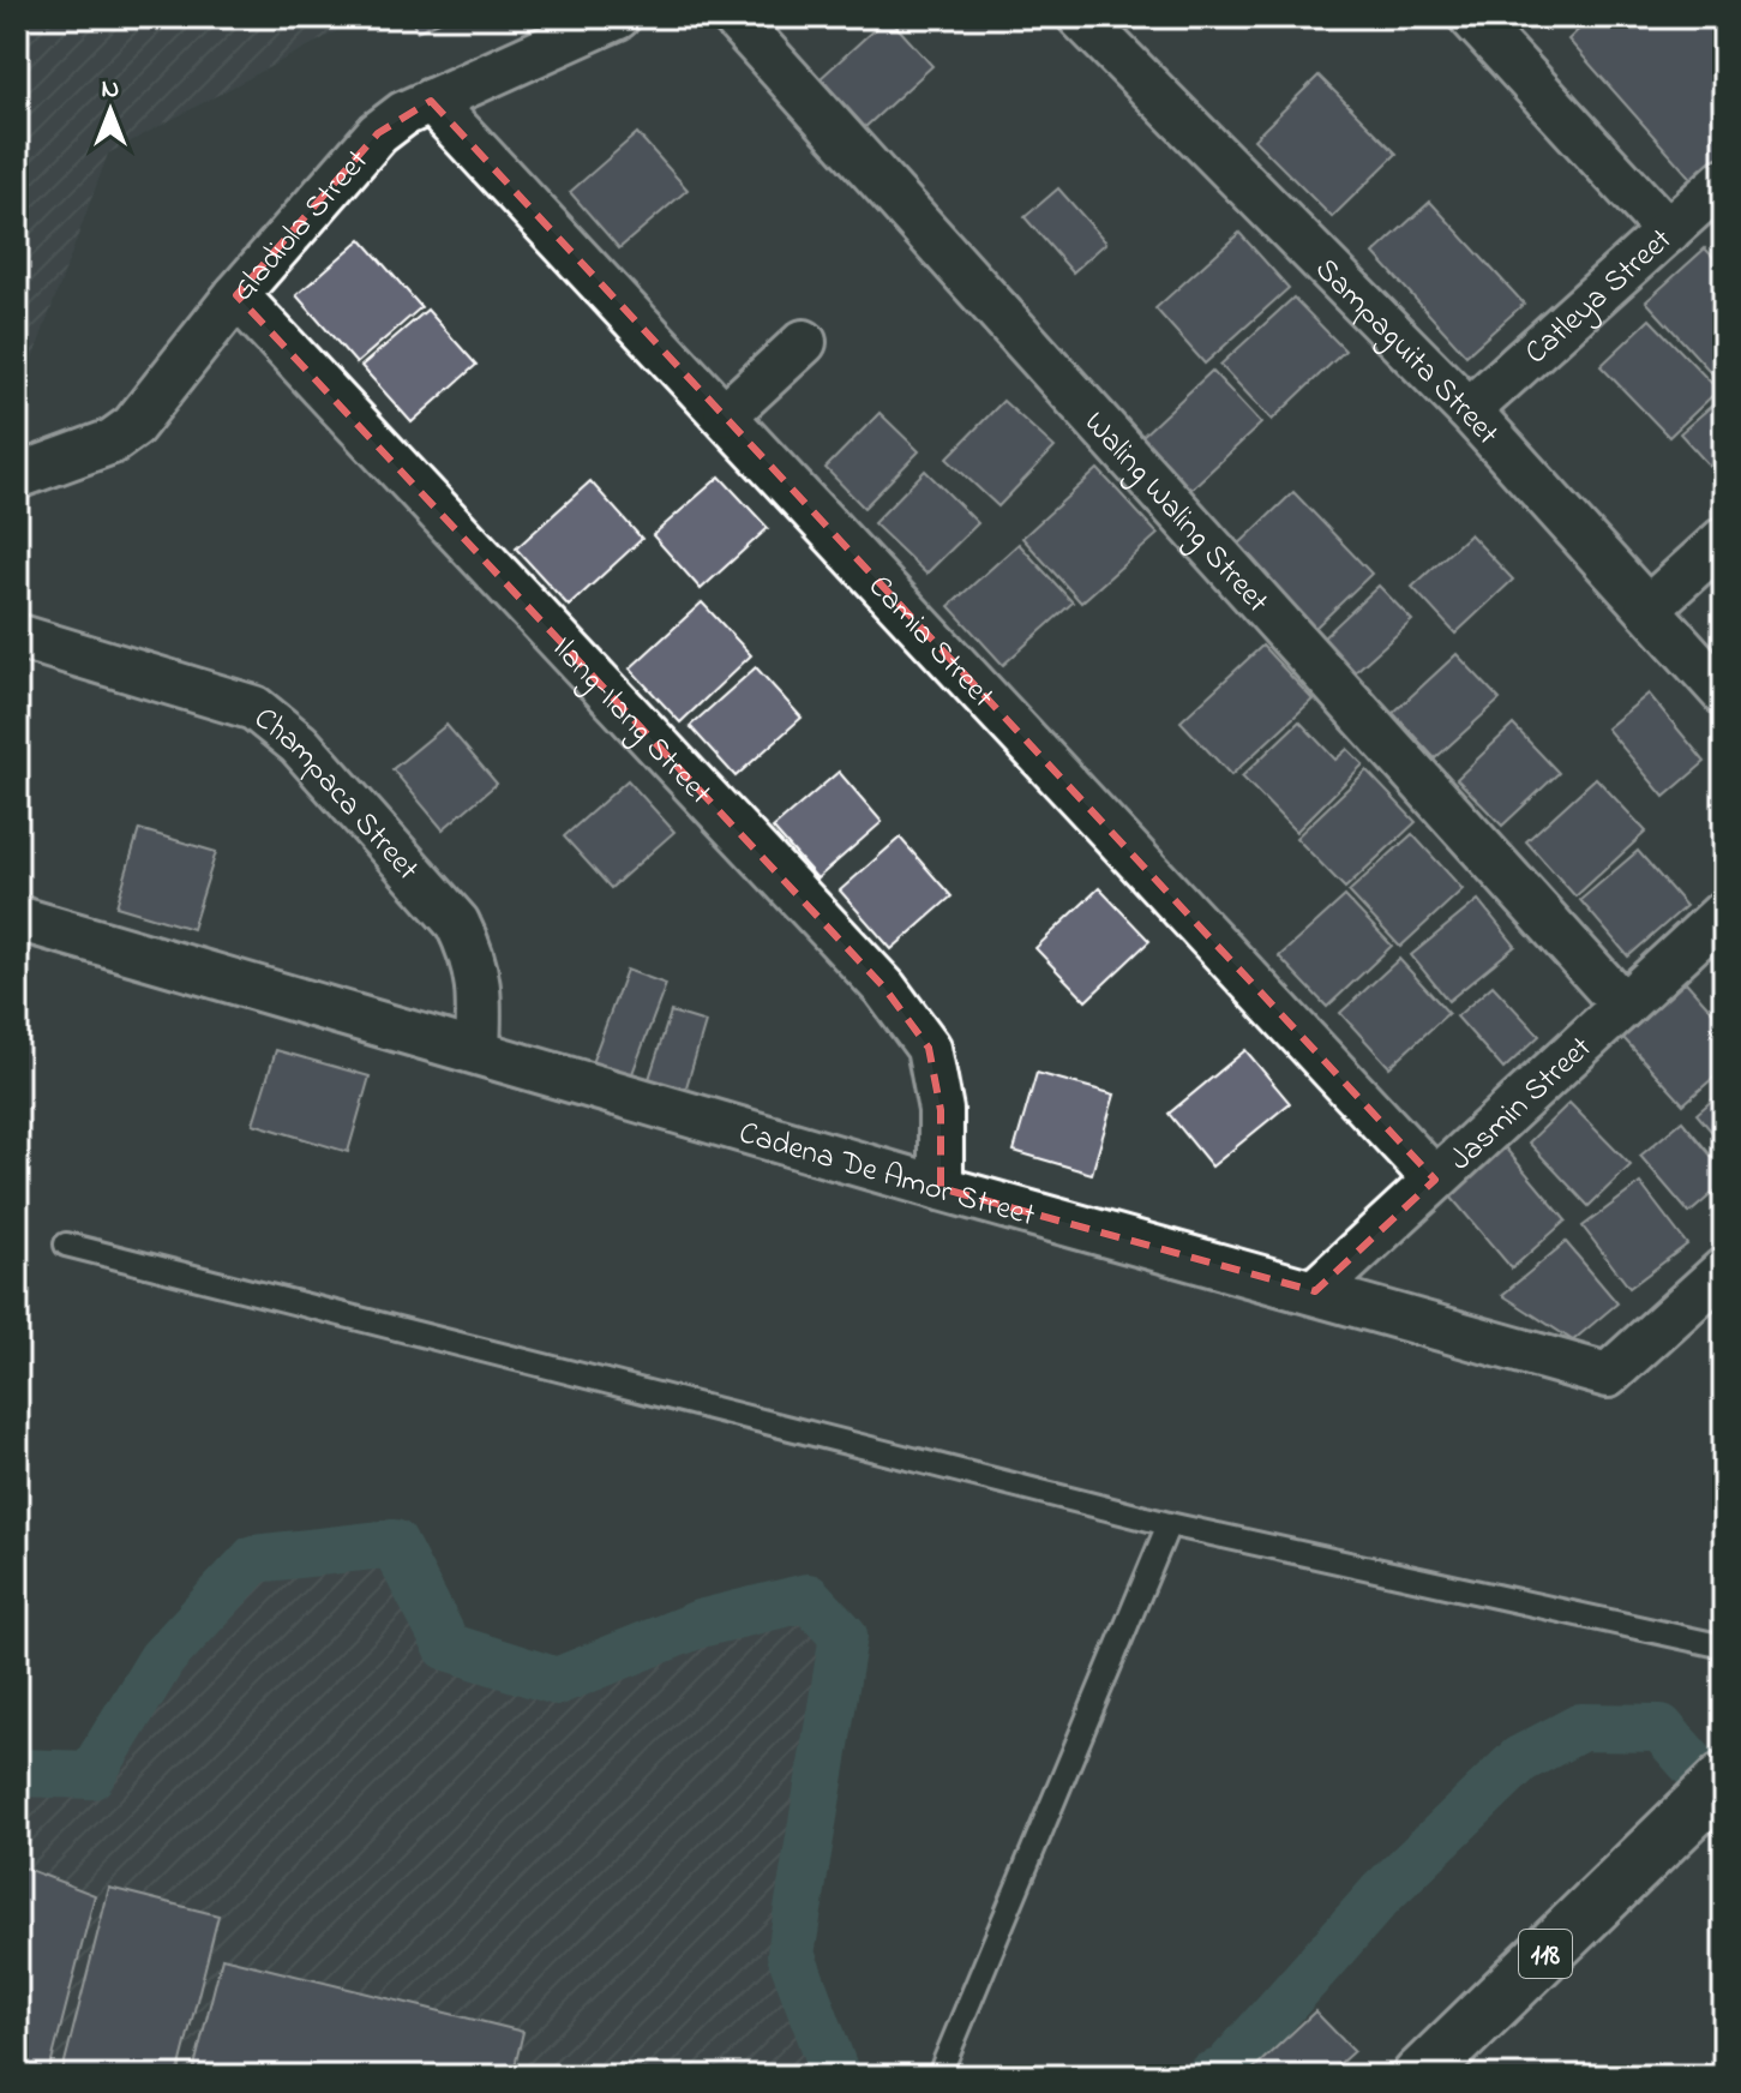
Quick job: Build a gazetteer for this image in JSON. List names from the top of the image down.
{
  "streets": {
    "main road": ["118"],
    "street": [
      "Gladiola Street",
      "Catleya Street",
      "Sampaguita Street",
      "Waling Waling Street",
      "Camia Street",
      "Ilang-Ilang Street",
      "Champaca Street",
      "Jasmin Street",
      "Cadena De Amor Street"
    ]
  },
  "crossings": [
    ["Gladiola Street", "Camia Street"],
    ["Gladiola Street", "Ilang-Ilang Street"],
    ["Catleya Street", "Sampaguita Street"],
    ["Waling Waling Street", "Jasmin Street"],
    ["Camia Street", "Jasmin Street"],
    ["Ilang-Ilang Street", "Cadena De Amor Street"],
    ["Champaca Street", "Cadena De Amor Street"],
    ["Jasmin Street", "Cadena De Amor Street"]
  ],
  "north": "top"
}
